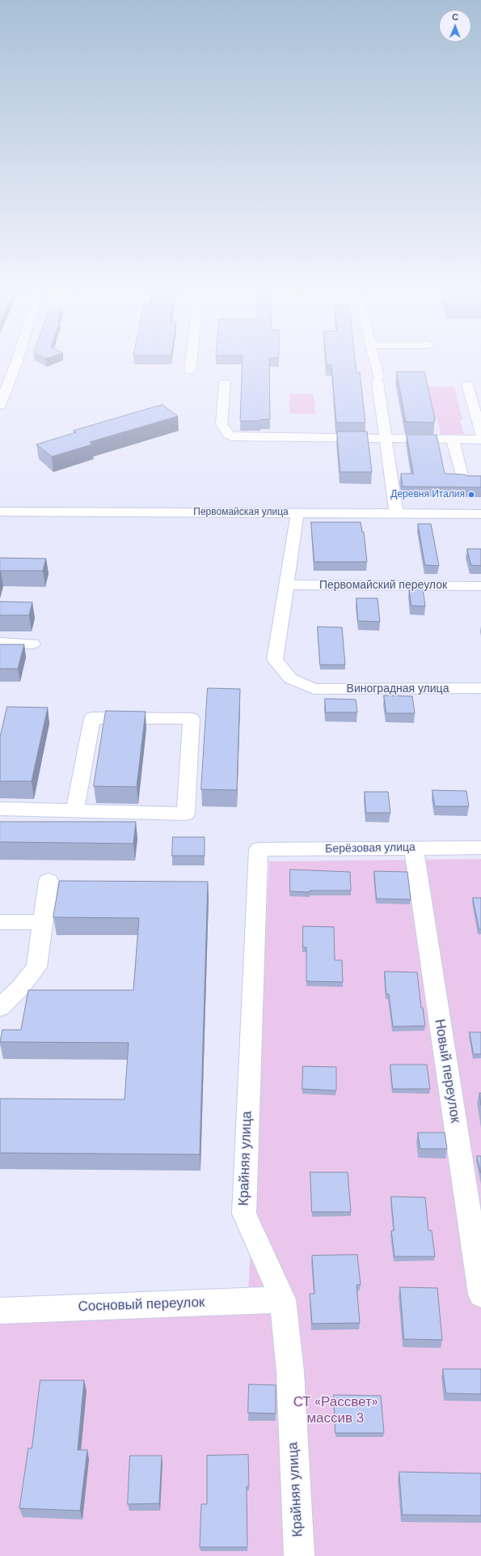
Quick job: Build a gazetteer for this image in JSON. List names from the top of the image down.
{
  "streets": {
    "street": [
      "Первомайская улица",
      "Первомайский переулок",
      "Виноградная улица",
      "Берёзовая улица",
      "Новый переулок",
      "Крайняя улица",
      "Сосновый переулок"
    ]
  },
  "crossings": [
    ["Первомайский переулок", "Виноградная улица"],
    ["Берёзовая улица", "Новый переулок"],
    ["Берёзовая улица", "Крайняя улица"],
    ["Крайняя улица", "Сосновый переулок"]
  ],
  "parks": ["СТ «Рассвет» массив 3"],
  "places": ["Деревня Италия"],
  "north": "top"
}
